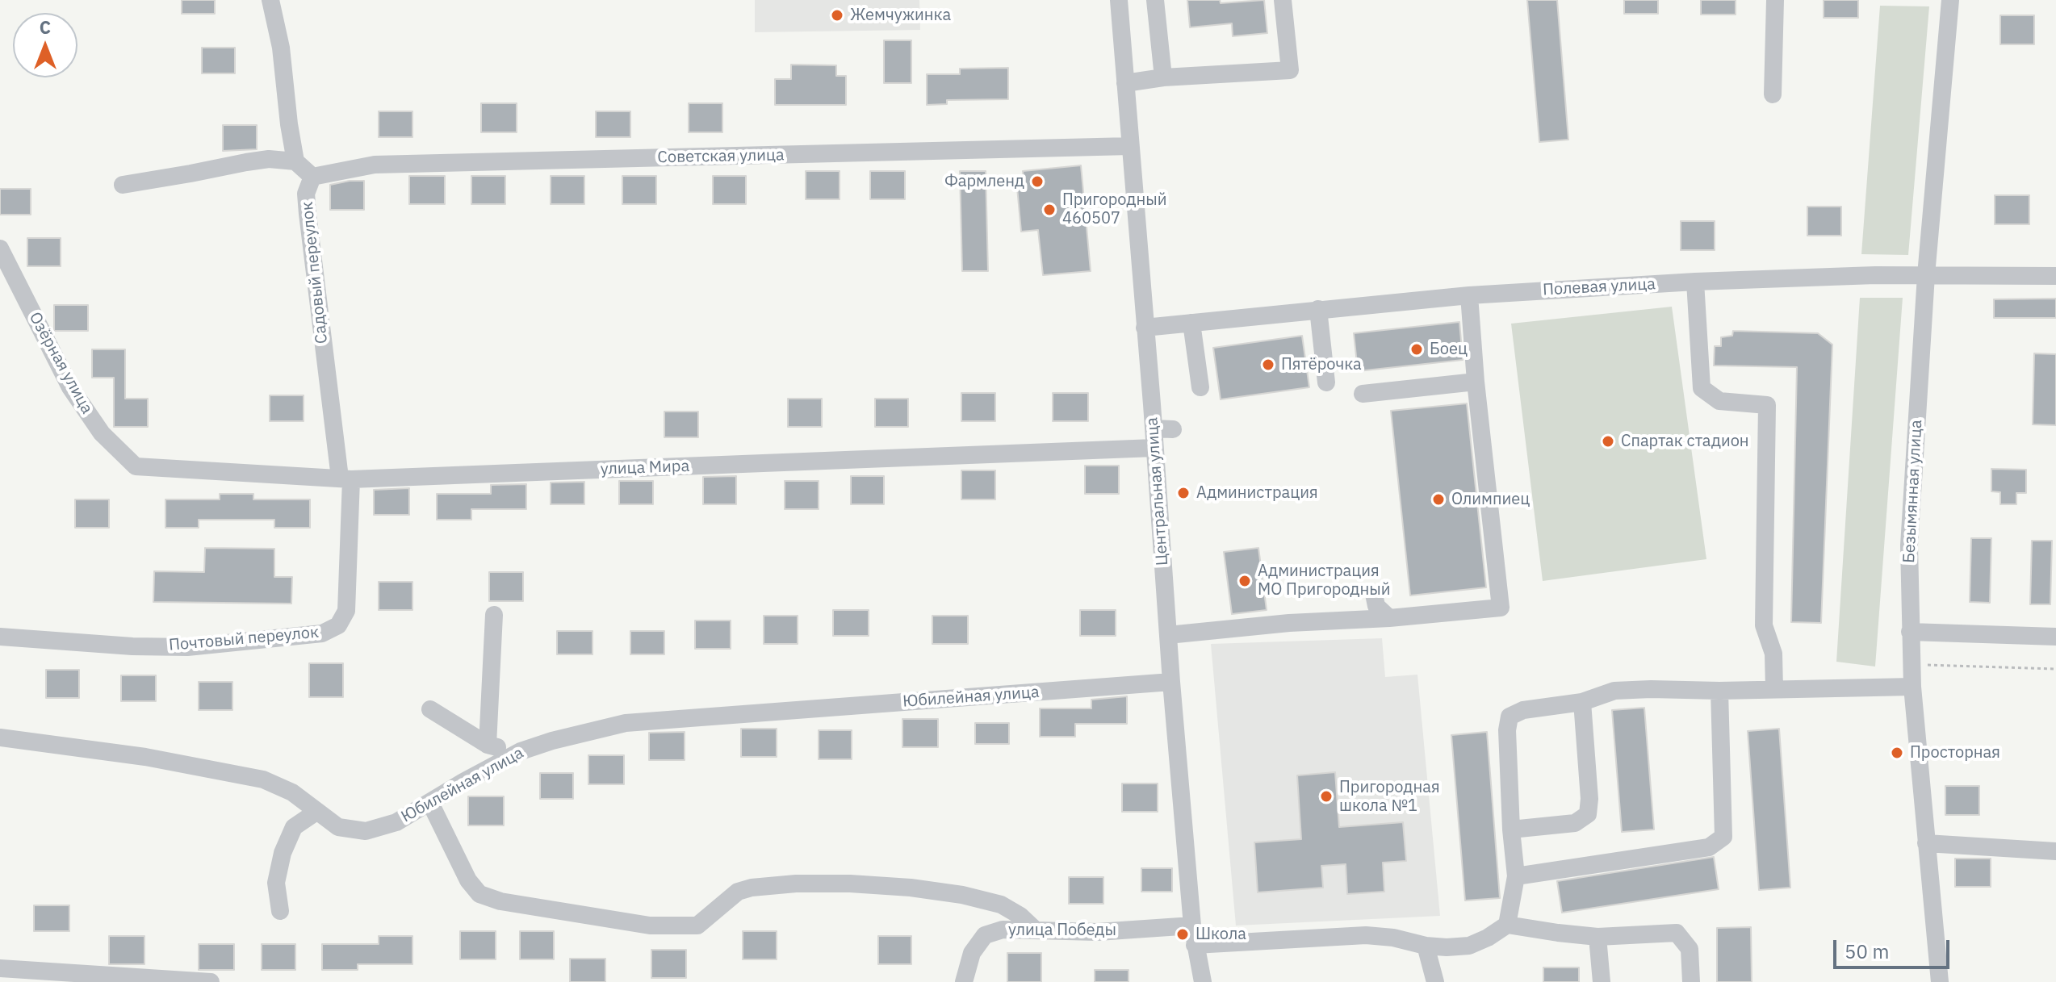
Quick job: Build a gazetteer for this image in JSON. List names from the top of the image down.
{
  "streets": {
    "street": [
      "Советская улица",
      "Садовый переулок",
      "Полевая улица",
      "Озёрная улица",
      "улица Мира",
      "Центральная улица",
      "Безымянная улица",
      "Почтовый переулок",
      "Юбилейная улица",
      "улица Победы"
    ]
  },
  "crossings": [
    ["Советская улица", "Садовый переулок"],
    ["Советская улица", "Центральная улица"],
    ["Садовый переулок", "улица Мира"],
    ["Садовый переулок", "Почтовый переулок"],
    ["Полевая улица", "Центральная улица"],
    ["Полевая улица", "Безымянная улица"],
    ["Озёрная улица", "улица Мира"],
    ["улица Мира", "Центральная улица"],
    ["улица Мира", "Почтовый переулок"],
    ["Центральная улица", "Юбилейная улица"],
    ["Центральная улица", "улица Победы"]
  ],
  "places": [
    "Жемчужинка",
    "Фармленд",
    "Пригородный 460507",
    "Боец",
    "Пятёрочка",
    "Спартак стадион",
    "Администрация",
    "Олимпиец",
    "Администрация МО Пригородный",
    "Просторная",
    "Пригородная школа №1",
    "Школа"
  ],
  "scale_bar": "50 m",
  "north": "top"
}
